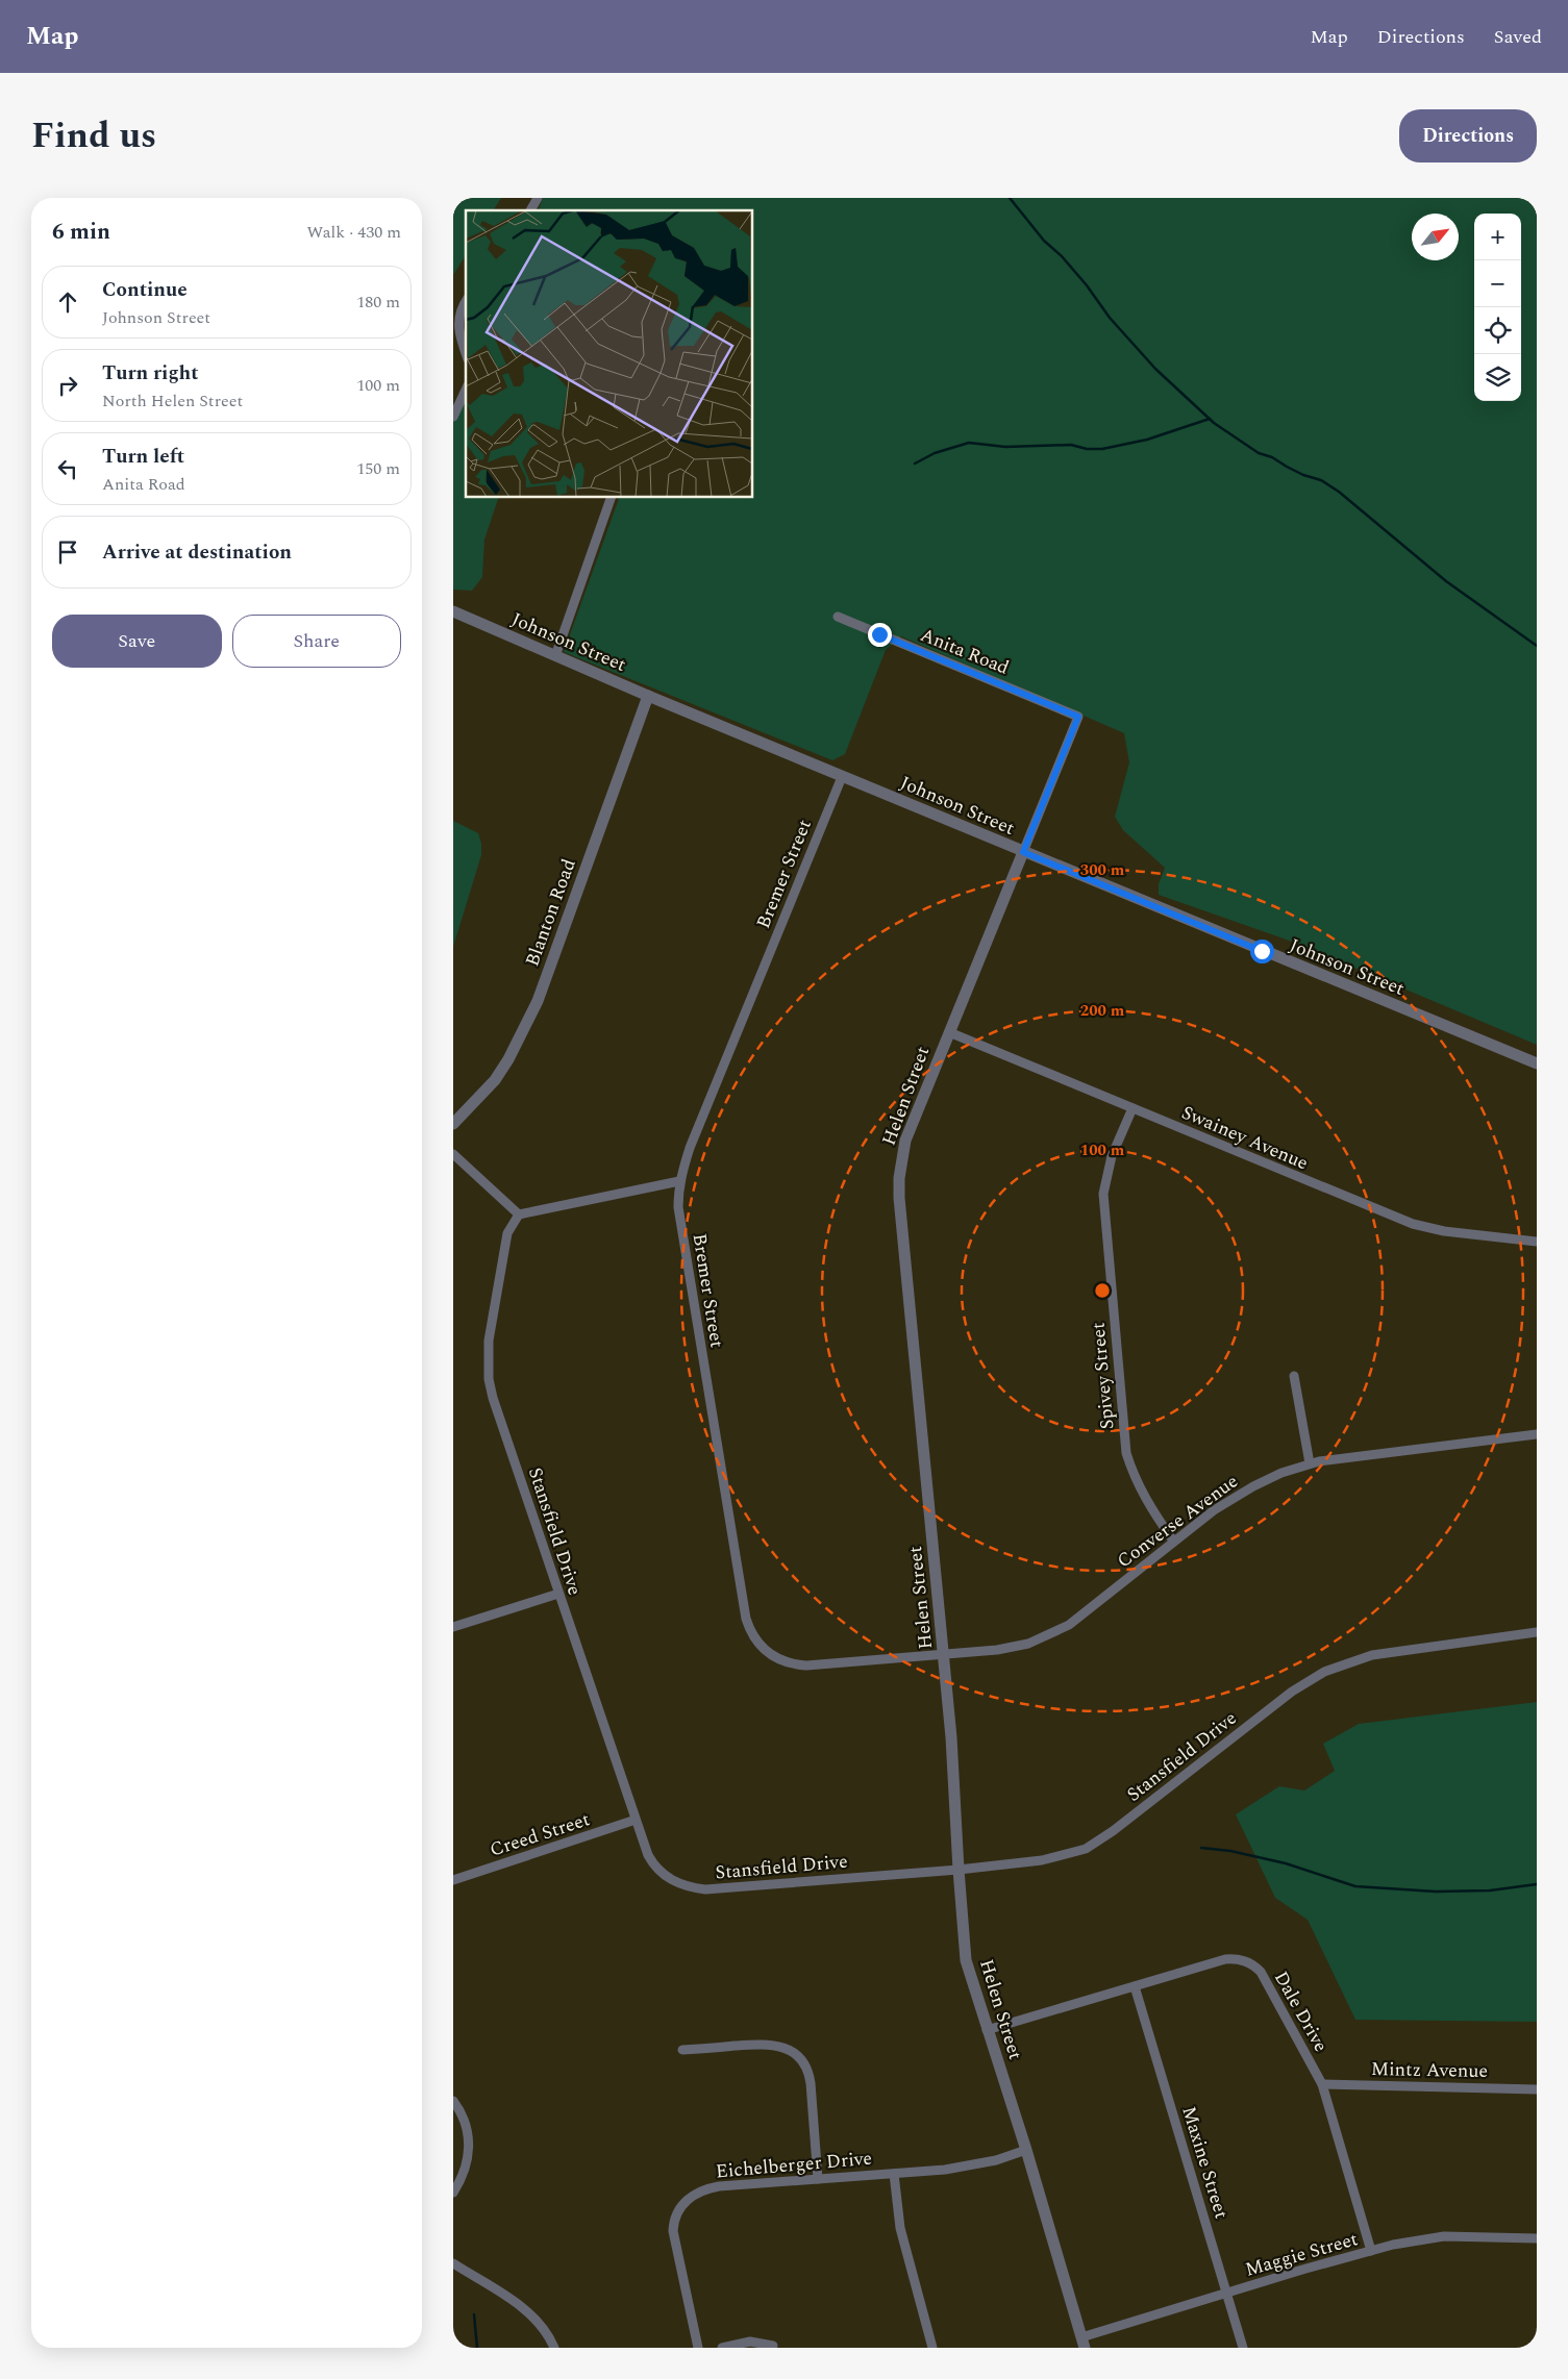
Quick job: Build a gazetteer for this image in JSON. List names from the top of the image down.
{
  "streets": {
    "street": [
      "Johnson Street",
      "Anita Road",
      "Bremer Street",
      "Blanton Road",
      "Helen Street",
      "Swainey Avenue",
      "Spivey Street",
      "Converse Avenue",
      "Stansfield Drive",
      "Creed Street",
      "Dale Drive",
      "Mintz Avenue",
      "Maxine Street",
      "Eichelberger Drive",
      "Maggie Street"
    ]
  },
  "crossings": [
    ["Johnson Street", "Anita Road"],
    ["Johnson Street", "Bremer Street"],
    ["Johnson Street", "Blanton Road"],
    ["Johnson Street", "Helen Street"],
    ["Anita Road", "Helen Street"],
    ["Bremer Street", "Helen Street"],
    ["Bremer Street", "Converse Avenue"],
    ["Helen Street", "Swainey Avenue"],
    ["Helen Street", "Converse Avenue"],
    ["Helen Street", "Stansfield Drive"],
    ["Helen Street", "Dale Drive"],
    ["Helen Street", "Eichelberger Drive"],
    ["Helen Street", "Maggie Street"],
    ["Swainey Avenue", "Spivey Street"],
    ["Spivey Street", "Converse Avenue"],
    ["Stansfield Drive", "Creed Street"],
    ["Dale Drive", "Mintz Avenue"],
    ["Dale Drive", "Maxine Street"],
    ["Dale Drive", "Maggie Street"],
    ["Maxine Street", "Maggie Street"]
  ],
  "north": "top right",
  "page": {
    "header": "Map",
    "nav": ["Map", "Directions", "Saved"],
    "title": "Find us",
    "buttons": [
      "Directions",
      ["Save", "Share"]
    ],
    "heading": ["6 min", "Walk · 430 m"],
    "map_buttons": ["+", "−"],
    "list": [
      ["Continue", "Johnson Street", "180 m"],
      ["Turn right", "North Helen Street", "100 m"],
      ["Turn left", "Anita Road", "150 m"],
      "Arrive at destination"
    ]
  },
  "rings": ["300 m", "200 m", "100 m"]
}
